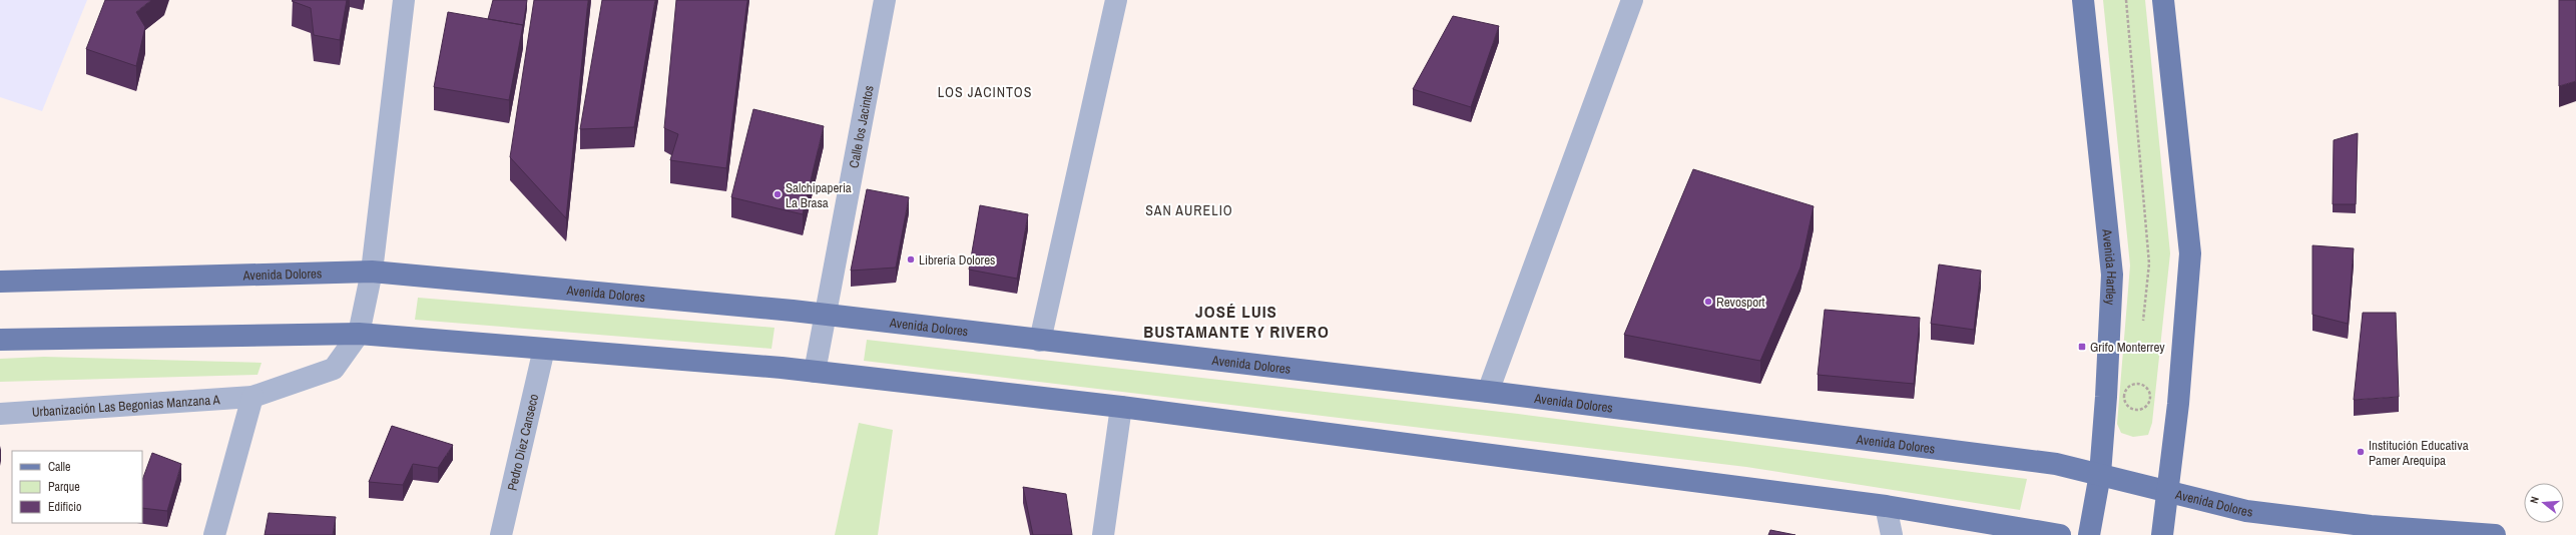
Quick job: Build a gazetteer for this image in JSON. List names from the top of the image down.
{
  "streets": {
    "main road": ["Avenida Hartley", "Avenida Dolores"],
    "street": ["Calle los Jacintos", "Urbanización Las Begonias Manzana A", "Pedro Diez Canseco"]
  },
  "crossings": [
    ["Calle los Jacintos", "Avenida Dolores"],
    ["Avenida Hartley", "Avenida Dolores"]
  ],
  "districts": ["LOS JACINTOS", "SAN AURELIO", "JOSÉ LUIS BUSTAMANTE Y RIVERO"],
  "places": {
    "other": [
      "Salchipaperia La Brasa",
      "Librería Dolores",
      "Revosport",
      "Institución Educativa Pamer Arequipa"
    ],
    "transit": ["Grifo Monterrey"]
  },
  "legend": ["Calle", "Parque", "Edificio"],
  "north": "left"
}
